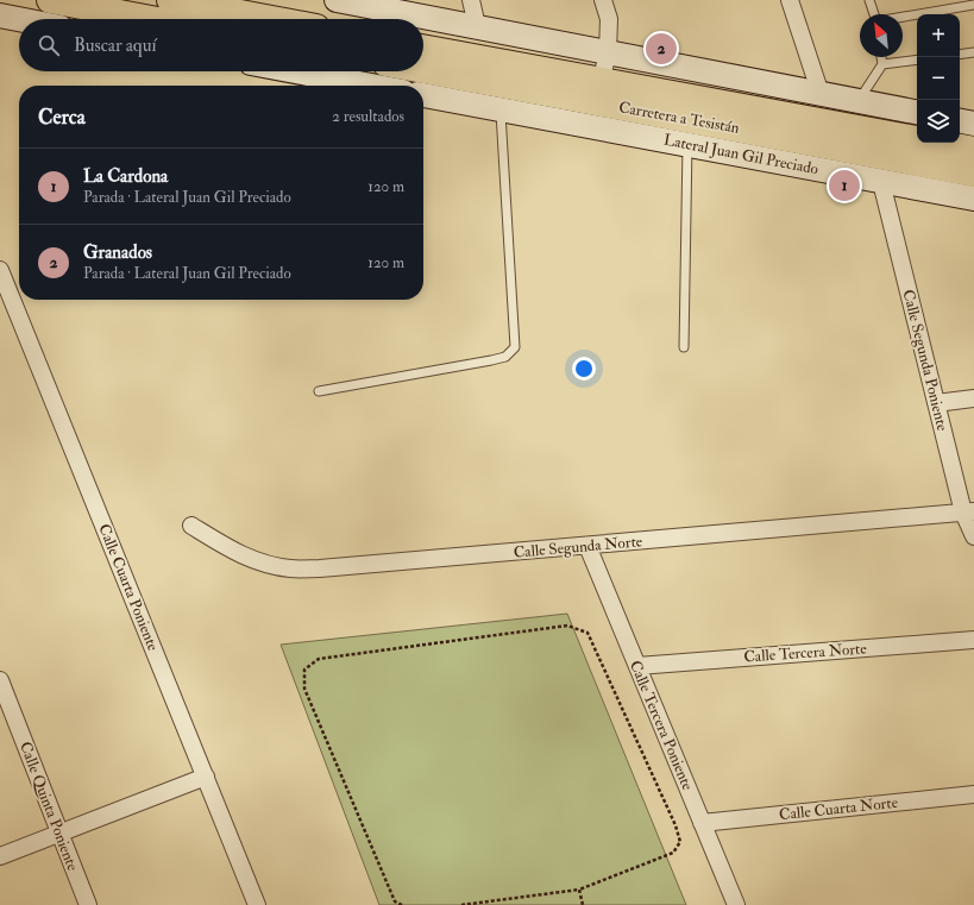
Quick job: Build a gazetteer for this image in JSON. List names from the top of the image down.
{
  "streets": {
    "main road": ["Carretera a Tesistán", "Lateral Juan Gil Preciado"],
    "street": [
      "Calle Segunda Poniente",
      "Calle Segunda Norte",
      "Calle Cuarta Poniente",
      "Calle Tercera Norte",
      "Calle Tercera Poniente",
      "Calle Quinta Poniente",
      "Calle Cuarta Norte"
    ]
  },
  "crossings": [
    ["Carretera a Tesistán", "Lateral Juan Gil Preciado"],
    ["Lateral Juan Gil Preciado", "Calle Segunda Poniente"],
    ["Calle Segunda Poniente", "Calle Segunda Norte"],
    ["Calle Segunda Norte", "Calle Tercera Poniente"],
    ["Calle Tercera Norte", "Calle Tercera Poniente"],
    ["Calle Tercera Poniente", "Calle Cuarta Norte"]
  ],
  "north": "top left",
  "page": {
    "map_buttons": ["+", "−"],
    "search": "Buscar aquí",
    "pins": ["2", "1"],
    "heading": ["Cerca", "2 resultados"],
    "list": [
      {
        "mark": "1",
        "name": "La Cardona",
        "note": "Parada · Lateral Juan Gil Preciado",
        "value": "120 m"
      },
      {
        "mark": "2",
        "name": "Granados",
        "note": "Parada · Lateral Juan Gil Preciado",
        "value": "120 m"
      }
    ]
  }
}
